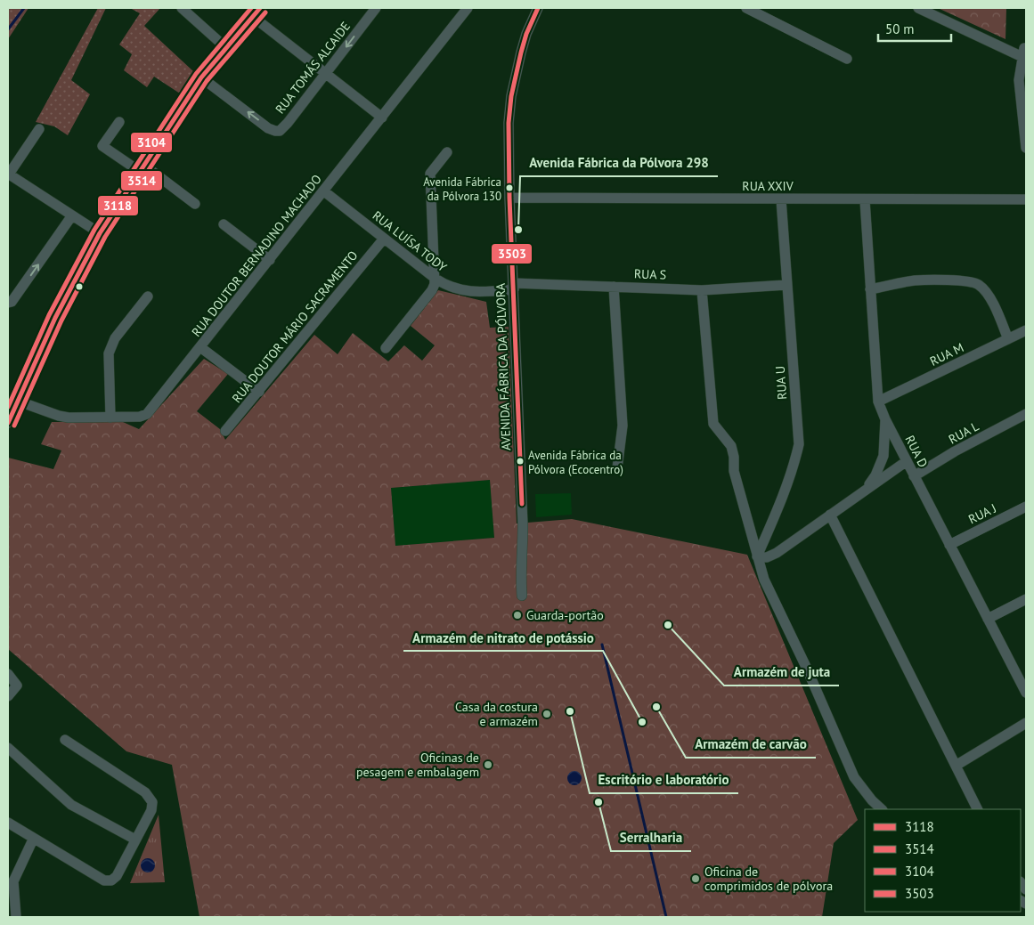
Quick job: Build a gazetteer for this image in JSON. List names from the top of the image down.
{
  "streets": {
    "street": [
      "RUA TOMÁS ALCAIDE",
      "RUA XXIV",
      "RUA LUÍSA TODY",
      "RUA DOUTOR BERNADINO MACHADO",
      "RUA S",
      "RUA DOUTOR MÁRIO SACRAMENTO",
      "RUA M",
      "AVENIDA FÁBRICA DA PÓLVORA",
      "RUA U",
      "RUA L",
      "RUA D",
      "RUA J"
    ]
  },
  "crossings": [
    ["RUA XXIV", "AVENIDA FÁBRICA DA PÓLVORA"],
    ["RUA XXIV", "RUA U"],
    ["RUA XXIV", "RUA D"],
    ["RUA LUÍSA TODY", "RUA DOUTOR BERNADINO MACHADO"],
    ["RUA LUÍSA TODY", "RUA S"],
    ["RUA LUÍSA TODY", "RUA DOUTOR MÁRIO SACRAMENTO"],
    ["RUA LUÍSA TODY", "AVENIDA FÁBRICA DA PÓLVORA"],
    ["RUA S", "AVENIDA FÁBRICA DA PÓLVORA"],
    ["RUA S", "RUA U"],
    ["RUA M", "RUA D"],
    ["RUA L", "RUA D"],
    ["RUA D", "RUA J"]
  ],
  "places": [
    "Avenida Fábrica da Pólvora 130",
    "Avenida Fábrica da Pólvora 298",
    "Avenida Fábrica da Pólvora (Ecocentro)",
    "Guarda-portão",
    "Armazém de juta",
    "Armazém de carvão",
    "Escritório e laboratório",
    "Casa da costura e armazém",
    "Armazém de nitrato de potássio",
    "Oficinas de pesagem e embalagem",
    "Serralharia",
    "Oficina de comprimidos de pólvora"
  ],
  "lines": [
    "transit line 3118",
    "transit line 3104",
    "transit line 3503",
    "transit line 3514"
  ],
  "legend": [
    "3118",
    "3514",
    "3104",
    "3503"
  ],
  "scale_bar": "50 m"
}
